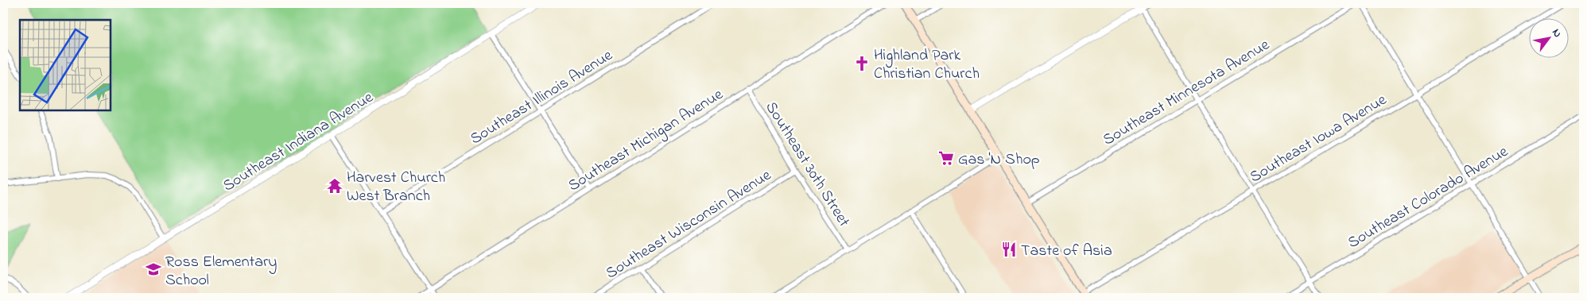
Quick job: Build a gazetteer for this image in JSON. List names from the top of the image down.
{
  "streets": {
    "street": [
      "Southeast Minnesota Avenue",
      "Southeast Illinois Avenue",
      "Southeast Iowa Avenue",
      "Southeast Michigan Avenue",
      "Southeast Indiana Avenue",
      "Southeast 30th Street",
      "Southeast Colorado Avenue",
      "Southeast Wisconsin Avenue"
    ]
  },
  "crossings": [
    ["Southeast Michigan Avenue", "Southeast 30th Street"],
    ["Southeast 30th Street", "Southeast Wisconsin Avenue"]
  ],
  "places": {
    "church": ["Highland Park Christian Church"],
    "supermarket": ["Gas 'N Shop"],
    "temple": ["Harvest Church West Branch"],
    "restaurant": ["Taste of Asia"],
    "school or university": ["Ross Elementary School"]
  },
  "north": "top right"
}
